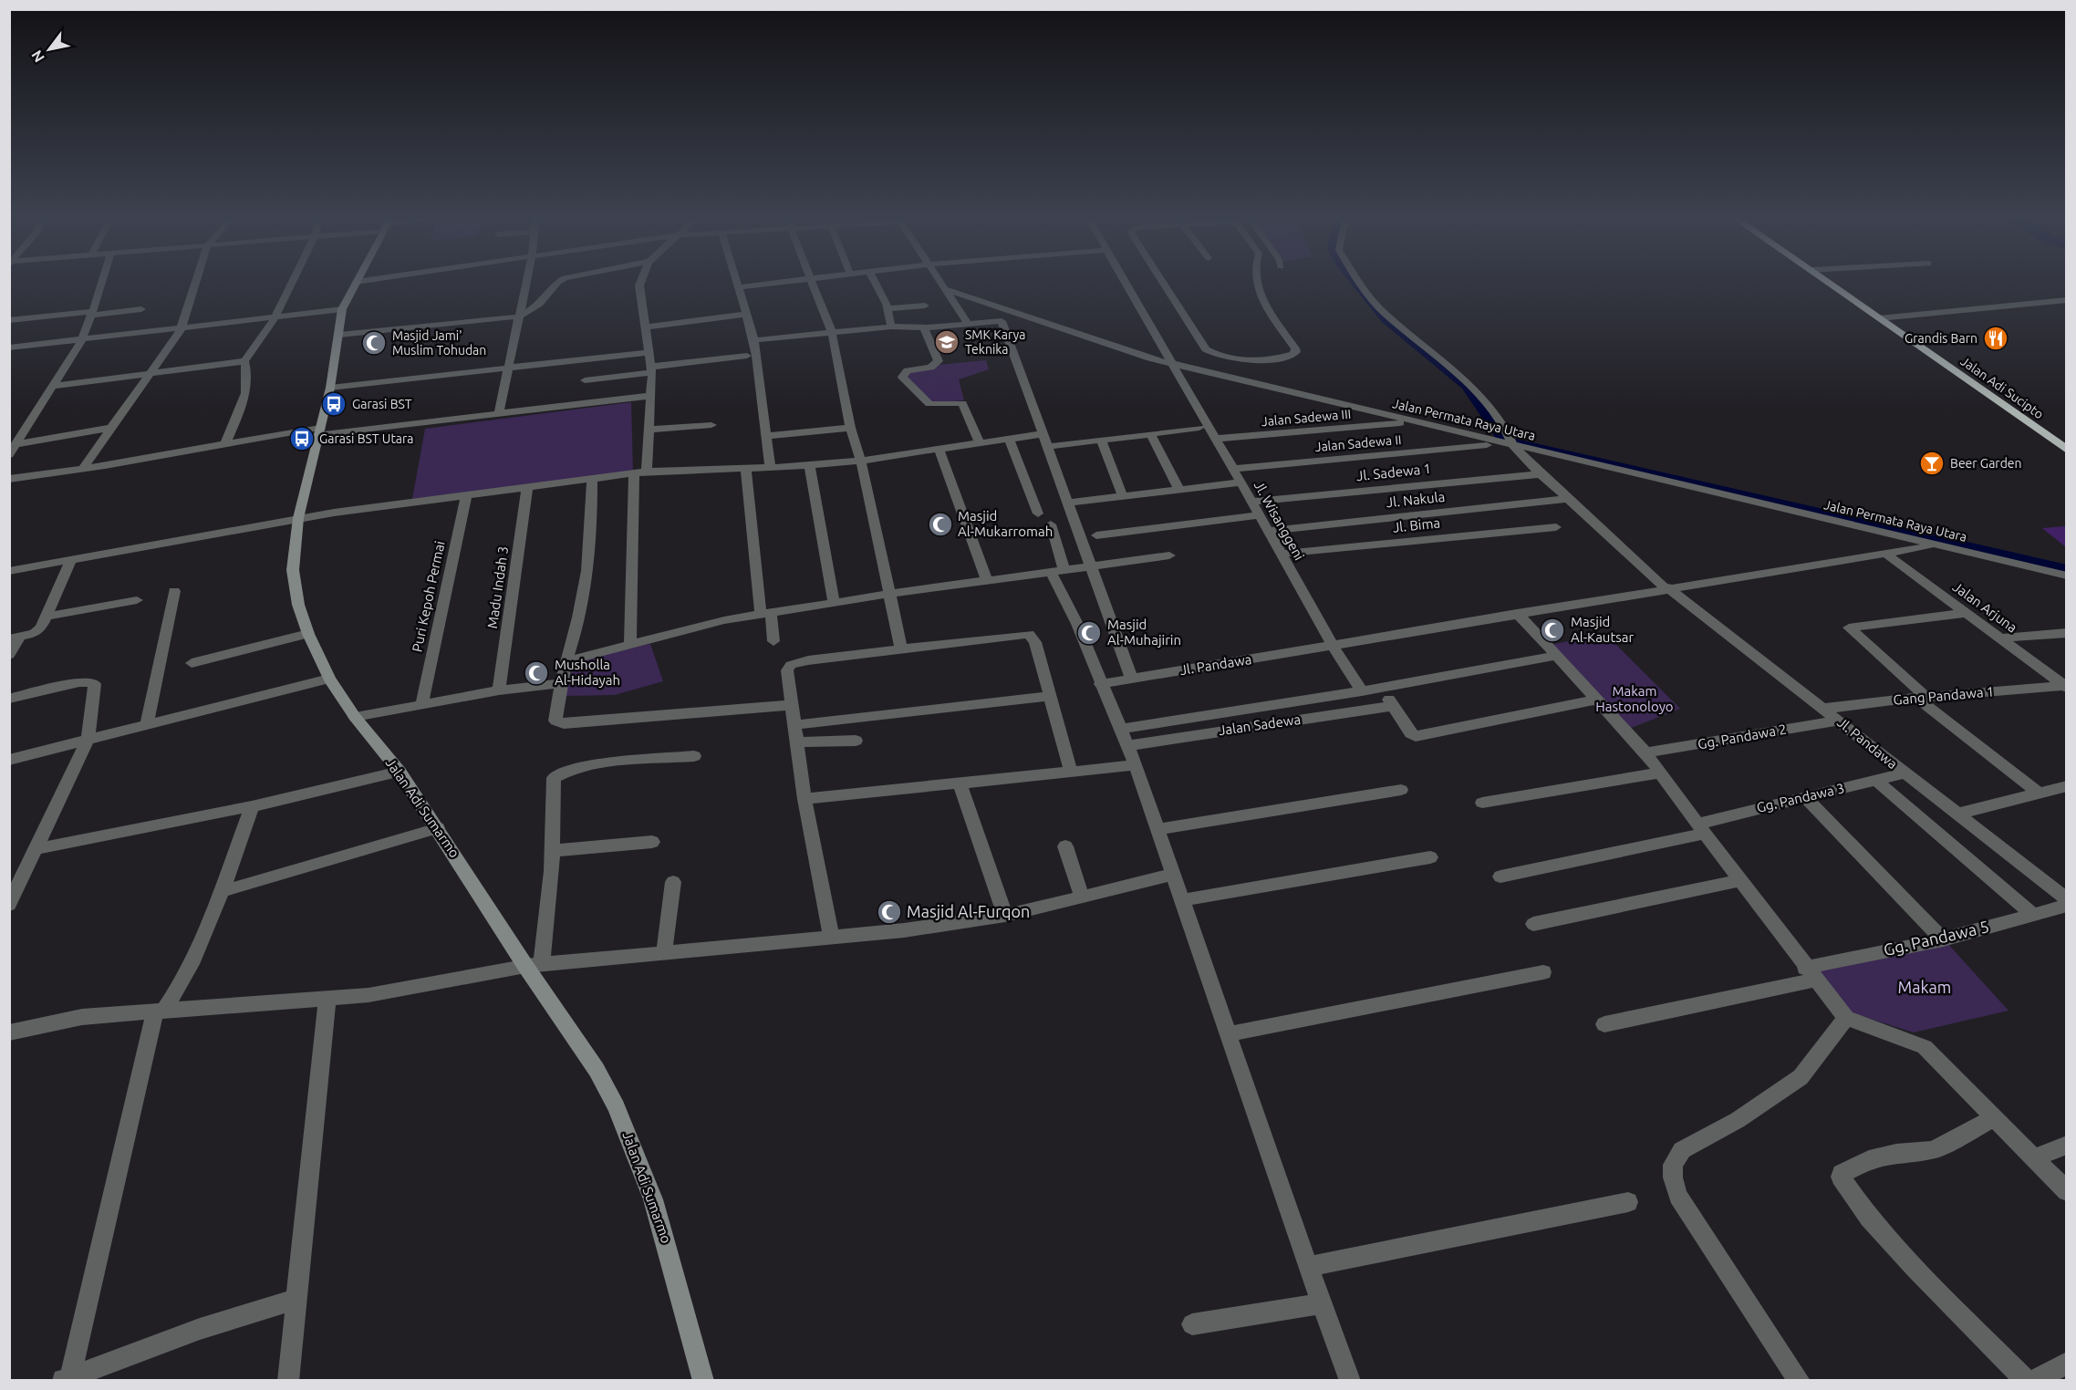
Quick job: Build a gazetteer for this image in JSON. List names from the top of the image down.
{
  "streets": {
    "highway": ["Jalan Adi Sucipto"],
    "main road": ["Jalan Adi Sumarmo"],
    "street": [
      "Jalan Sadewa III",
      "Jalan Permata Raya Utara",
      "Jalan Sadewa II",
      "Jl. Sadewa 1",
      "Jl. Nakula",
      "Jl. Wisanggeni",
      "Jl. Bima",
      "Madu Indah 3",
      "Puri Kepoh Permai",
      "Jalan Arjuna",
      "Jl. Pandawa",
      "Gang Pandawa 1",
      "Jalan Sadewa",
      "Gg. Pandawa 2",
      "Gg. Pandawa 3",
      "Gg. Pandawa 5"
    ]
  },
  "crossings": [
    ["Jalan Sadewa III", "Jl. Wisanggeni"],
    ["Jalan Permata Raya Utara", "Jl. Wisanggeni"],
    ["Jalan Permata Raya Utara", "Jl. Pandawa"],
    ["Jalan Sadewa II", "Jl. Wisanggeni"],
    ["Jl. Sadewa 1", "Jl. Wisanggeni"],
    ["Jl. Sadewa 1", "Jl. Pandawa"],
    ["Jl. Nakula", "Jl. Wisanggeni"],
    ["Jl. Nakula", "Jl. Pandawa"],
    ["Jl. Wisanggeni", "Jl. Bima"],
    ["Jl. Wisanggeni", "Jl. Pandawa"],
    ["Jalan Arjuna", "Jl. Pandawa"],
    ["Jalan Arjuna", "Gang Pandawa 1"],
    ["Jl. Pandawa", "Gang Pandawa 1"],
    ["Jl. Pandawa", "Gg. Pandawa 2"],
    ["Jl. Pandawa", "Gg. Pandawa 3"]
  ],
  "parks": ["Makam Hastonoloyo", "Makam"],
  "places": {
    "restaurant": ["Grandis Barn"],
    "school or university": ["SMK Karya Teknika"],
    "mosque": [
      "Masjid Jami' Muslim Tohudan",
      "Masjid Al-Mukarromah",
      "Masjid Al-Kautsar",
      "Masjid Al-Muhajirin",
      "Musholla Al-Hidayah",
      "Masjid Al-Furqon"
    ],
    "bus stop": ["Garasi BST", "Garasi BST Utara"],
    "bar": ["Beer Garden"]
  },
  "north": "bottom left"
}
